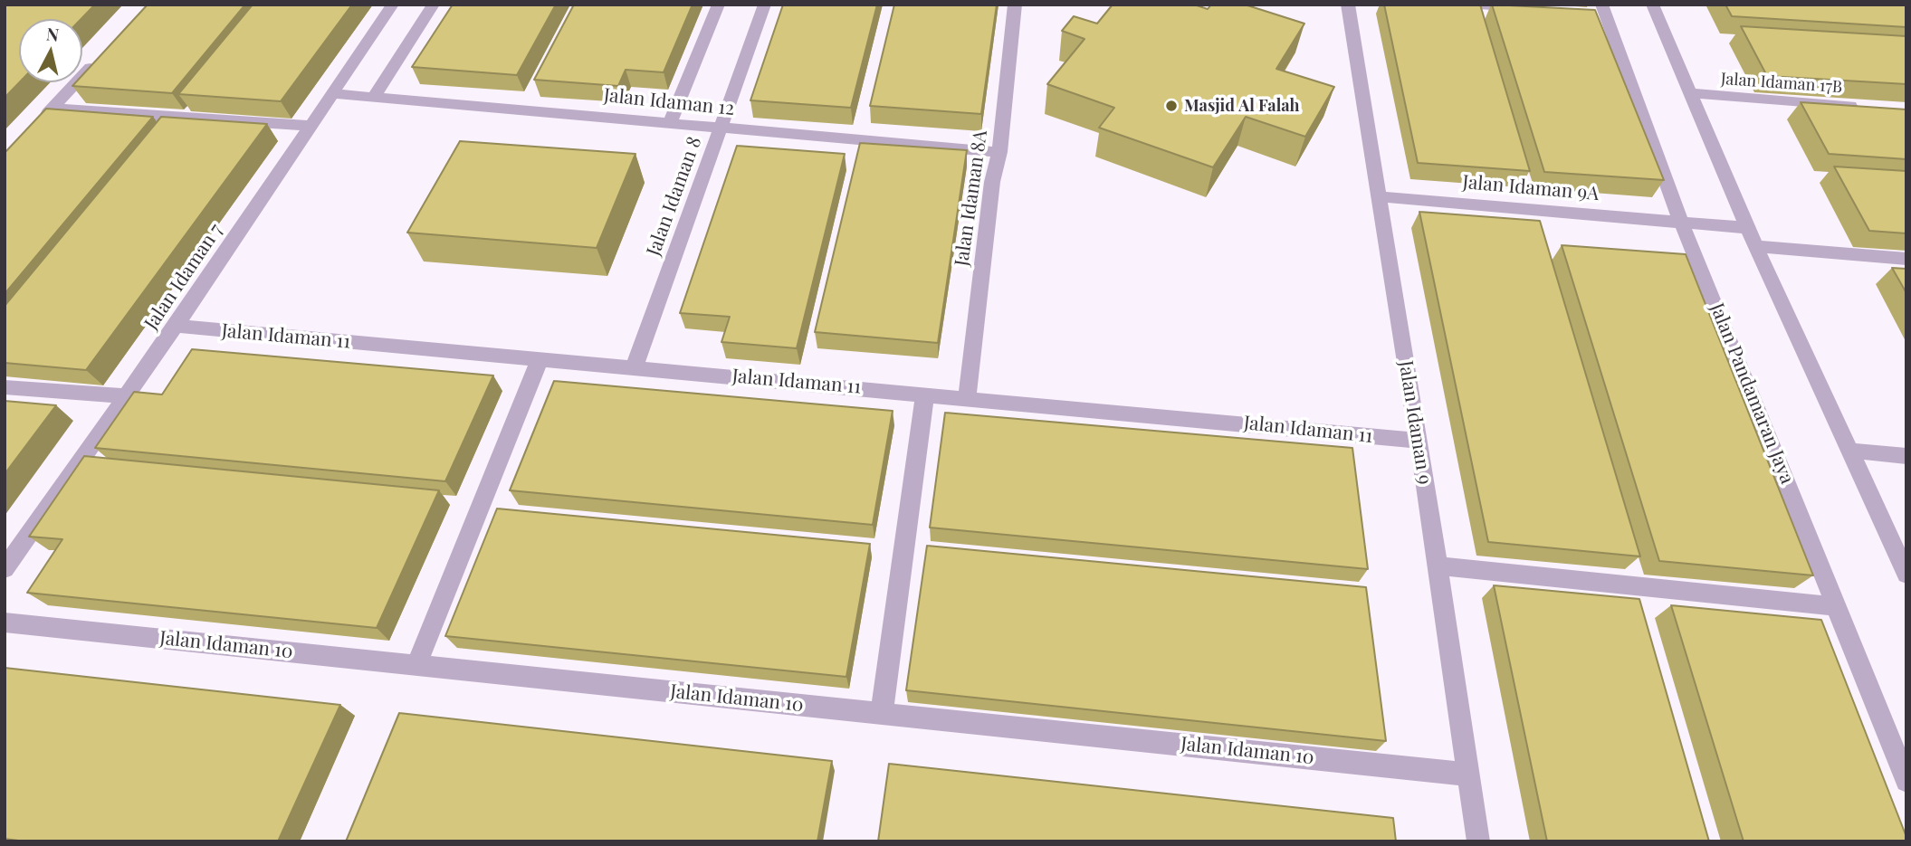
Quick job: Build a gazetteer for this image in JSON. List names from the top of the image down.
{
  "streets": {
    "street": [
      "Jalan Idaman 17B",
      "Jalan Idaman 12",
      "Jalan Idaman 9A",
      "Jalan Idaman 8",
      "Jalan Idaman 8A",
      "Jalan Idaman 7",
      "Jalan Idaman 11",
      "Jalan Pandamaran Jaya",
      "Jalan Idaman 9",
      "Jalan Idaman 10"
    ]
  },
  "crossings": [
    ["Jalan Idaman 12", "Jalan Idaman 8"],
    ["Jalan Idaman 12", "Jalan Idaman 8A"],
    ["Jalan Idaman 12", "Jalan Idaman 7"],
    ["Jalan Idaman 9A", "Jalan Pandamaran Jaya"],
    ["Jalan Idaman 9A", "Jalan Idaman 9"],
    ["Jalan Idaman 8", "Jalan Idaman 11"],
    ["Jalan Idaman 8A", "Jalan Idaman 11"],
    ["Jalan Idaman 7", "Jalan Idaman 11"],
    ["Jalan Idaman 11", "Jalan Idaman 9"],
    ["Jalan Idaman 9", "Jalan Idaman 10"]
  ],
  "places": ["Masjid Al Falah"],
  "north": "top"
}
